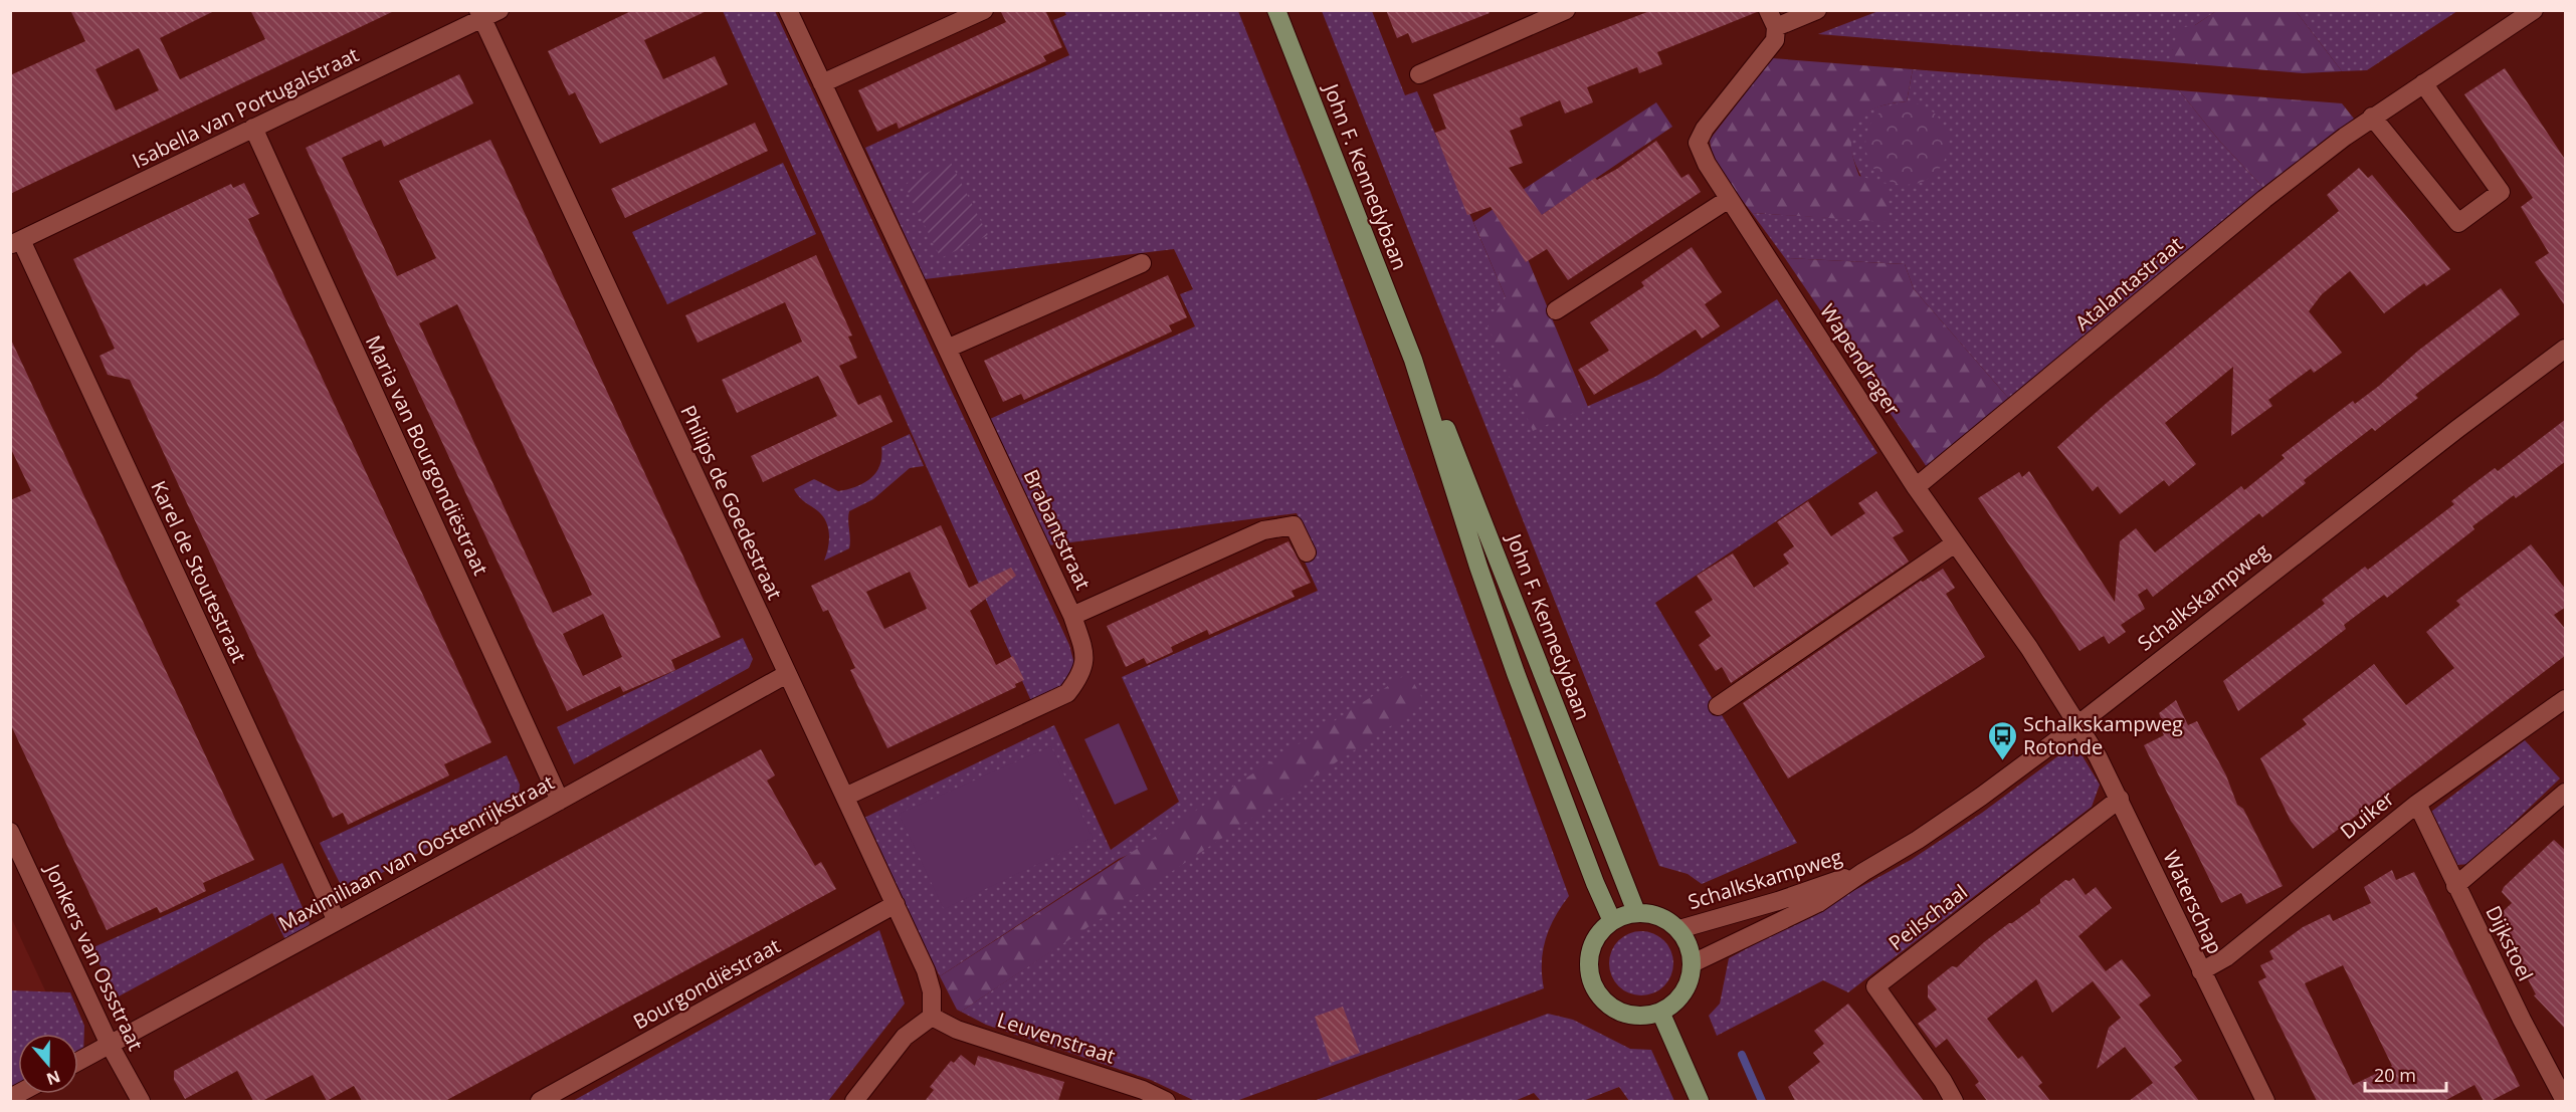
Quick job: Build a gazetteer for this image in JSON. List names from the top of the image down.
{
  "streets": {
    "main road": ["John F. Kennedybaan"],
    "street": [
      "Isabella van Portugalstraat",
      "Atalantastraat",
      "Wapendrager",
      "Maria van Bourgondiëstraat",
      "Philips de Goedestraat",
      "Brabantstraat",
      "Karel de Stoutestraat",
      "Schalkskampweg",
      "Duiker",
      "Maximiliaan van Oostenrijkstraat",
      "Waterschap",
      "Peilschaal",
      "Dijkstoel",
      "Jonkers van Ossstraat",
      "Bourgondiëstraat",
      "Leuvenstraat"
    ]
  },
  "crossings": [
    ["Isabella van Portugalstraat", "Maria van Bourgondiëstraat"],
    ["Isabella van Portugalstraat", "Philips de Goedestraat"],
    ["Isabella van Portugalstraat", "Karel de Stoutestraat"],
    ["John F. Kennedybaan", "Schalkskampweg"],
    ["Atalantastraat", "Wapendrager"],
    ["Wapendrager", "Schalkskampweg"],
    ["Wapendrager", "Waterschap"],
    ["Maria van Bourgondiëstraat", "Maximiliaan van Oostenrijkstraat"],
    ["Philips de Goedestraat", "Maximiliaan van Oostenrijkstraat"],
    ["Philips de Goedestraat", "Bourgondiëstraat"],
    ["Philips de Goedestraat", "Leuvenstraat"],
    ["Karel de Stoutestraat", "Maximiliaan van Oostenrijkstraat"],
    ["Schalkskampweg", "Waterschap"],
    ["Duiker", "Waterschap"],
    ["Duiker", "Dijkstoel"],
    ["Maximiliaan van Oostenrijkstraat", "Jonkers van Ossstraat"],
    ["Waterschap", "Peilschaal"]
  ],
  "places": {
    "bus stop": ["Schalkskampweg Rotonde"]
  },
  "scale_bar": "20 m",
  "north": "bottom"
}
